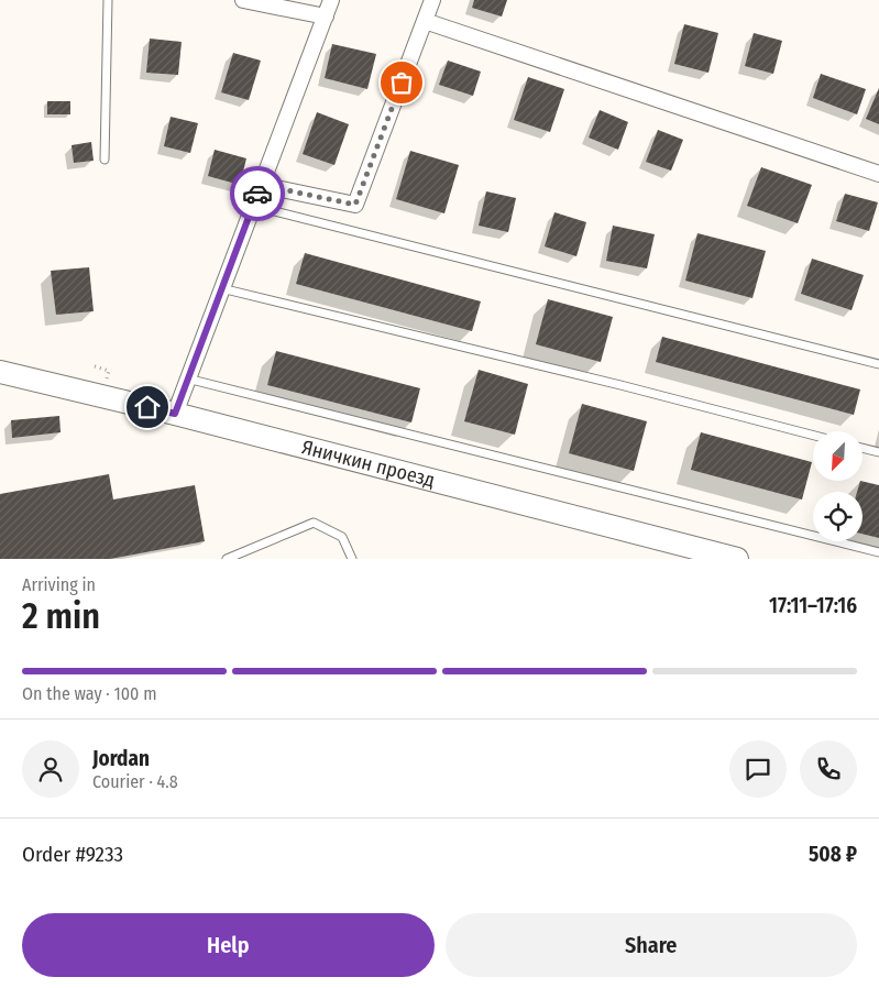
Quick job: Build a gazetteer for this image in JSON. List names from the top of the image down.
{
  "streets": {
    "street": ["Яничкин проезд"]
  },
  "north": "bottom left",
  "page": {
    "heading": ["2 min", "Arriving in", "17:11–17:16"],
    "panel": [
      "Jordan",
      "Courier · 4.8",
      "Order #9233",
      "508 ₽"
    ],
    "bar": "On the way · 100 m",
    "buttons": ["Help", "Share"]
  }
}
